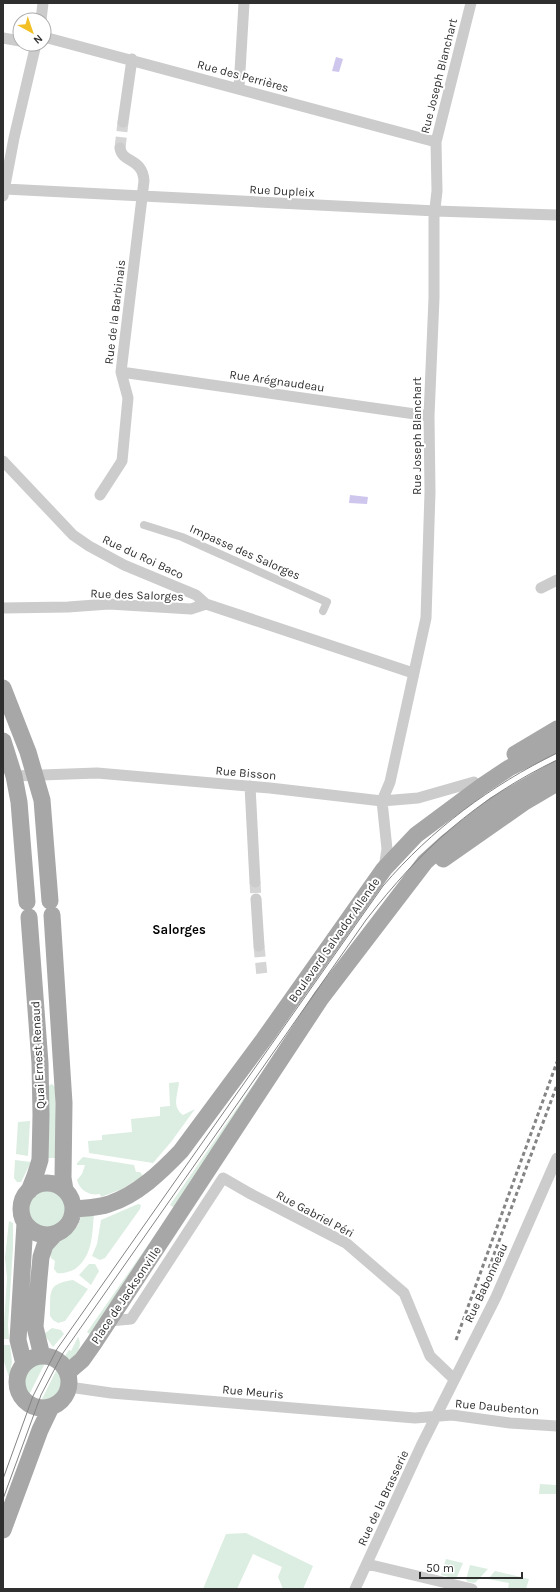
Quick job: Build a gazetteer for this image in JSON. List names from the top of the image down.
{
  "streets": {
    "main road": ["Boulevard Salvador Allende", "Quai Ernest Renaud", "Place de Jacksonville"],
    "street": [
      "Rue des Perrières",
      "Rue Joseph Blanchart",
      "Rue Dupleix",
      "Rue de la Barbinais",
      "Rue Arégnaudeau",
      "Impasse des Salorges",
      "Rue du Roi Baco",
      "Rue des Salorges",
      "Rue Bisson",
      "Rue Gabriel Péri",
      "Rue Babonneau",
      "Rue Meuris",
      "Rue Daubenton",
      "Rue de la Brasserie"
    ]
  },
  "crossings": [
    ["Rue des Perrières", "Rue Joseph Blanchart"],
    ["Rue Joseph Blanchart", "Rue Dupleix"],
    ["Rue Joseph Blanchart", "Rue Arégnaudeau"],
    ["Rue Joseph Blanchart", "Rue Bisson"],
    ["Rue Joseph Blanchart", "Boulevard Salvador Allende"],
    ["Rue Dupleix", "Rue de la Barbinais"],
    ["Rue de la Barbinais", "Rue Arégnaudeau"],
    ["Rue du Roi Baco", "Rue des Salorges"],
    ["Rue Bisson", "Quai Ernest Renaud"],
    ["Boulevard Salvador Allende", "Quai Ernest Renaud"],
    ["Boulevard Salvador Allende", "Place de Jacksonville"],
    ["Rue Gabriel Péri", "Rue Babonneau"],
    ["Rue Gabriel Péri", "Place de Jacksonville"],
    ["Rue Babonneau", "Rue Meuris"],
    ["Rue Babonneau", "Rue Daubenton"],
    ["Rue Babonneau", "Rue de la Brasserie"],
    ["Place de Jacksonville", "Rue Meuris"],
    ["Rue Meuris", "Rue Daubenton"],
    ["Rue Meuris", "Rue de la Brasserie"],
    ["Rue Daubenton", "Rue de la Brasserie"]
  ],
  "districts": ["Salorges"],
  "scale_bar": "50 m",
  "north": "bottom right"
}
